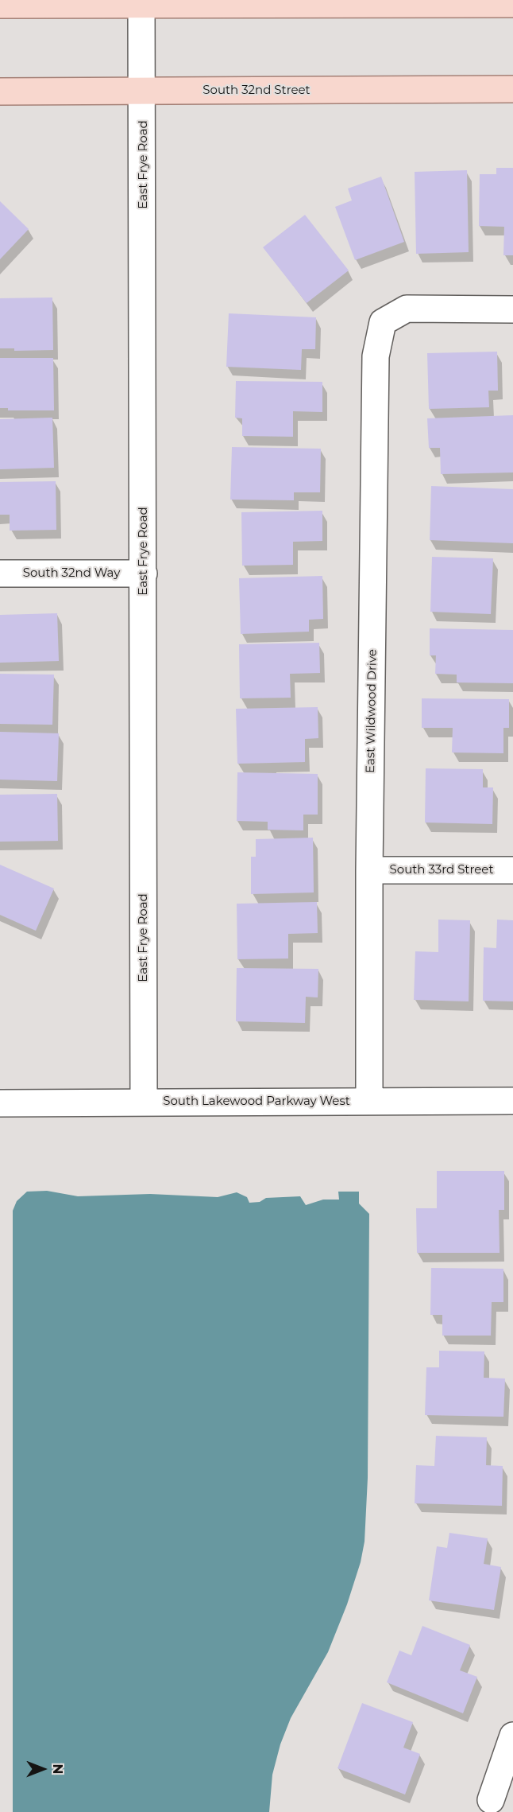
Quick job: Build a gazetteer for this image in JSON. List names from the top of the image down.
{
  "streets": {
    "main road": ["South 32nd Street"],
    "street": [
      "East Frye Road",
      "South 32nd Way",
      "East Wildwood Drive",
      "South 33rd Street",
      "South Lakewood Parkway West"
    ]
  },
  "crossings": [
    ["South 32nd Street", "East Frye Road"],
    ["East Frye Road", "South 32nd Way"],
    ["East Frye Road", "South Lakewood Parkway West"],
    ["East Wildwood Drive", "South 33rd Street"],
    ["East Wildwood Drive", "South Lakewood Parkway West"]
  ],
  "north": "right"
}
